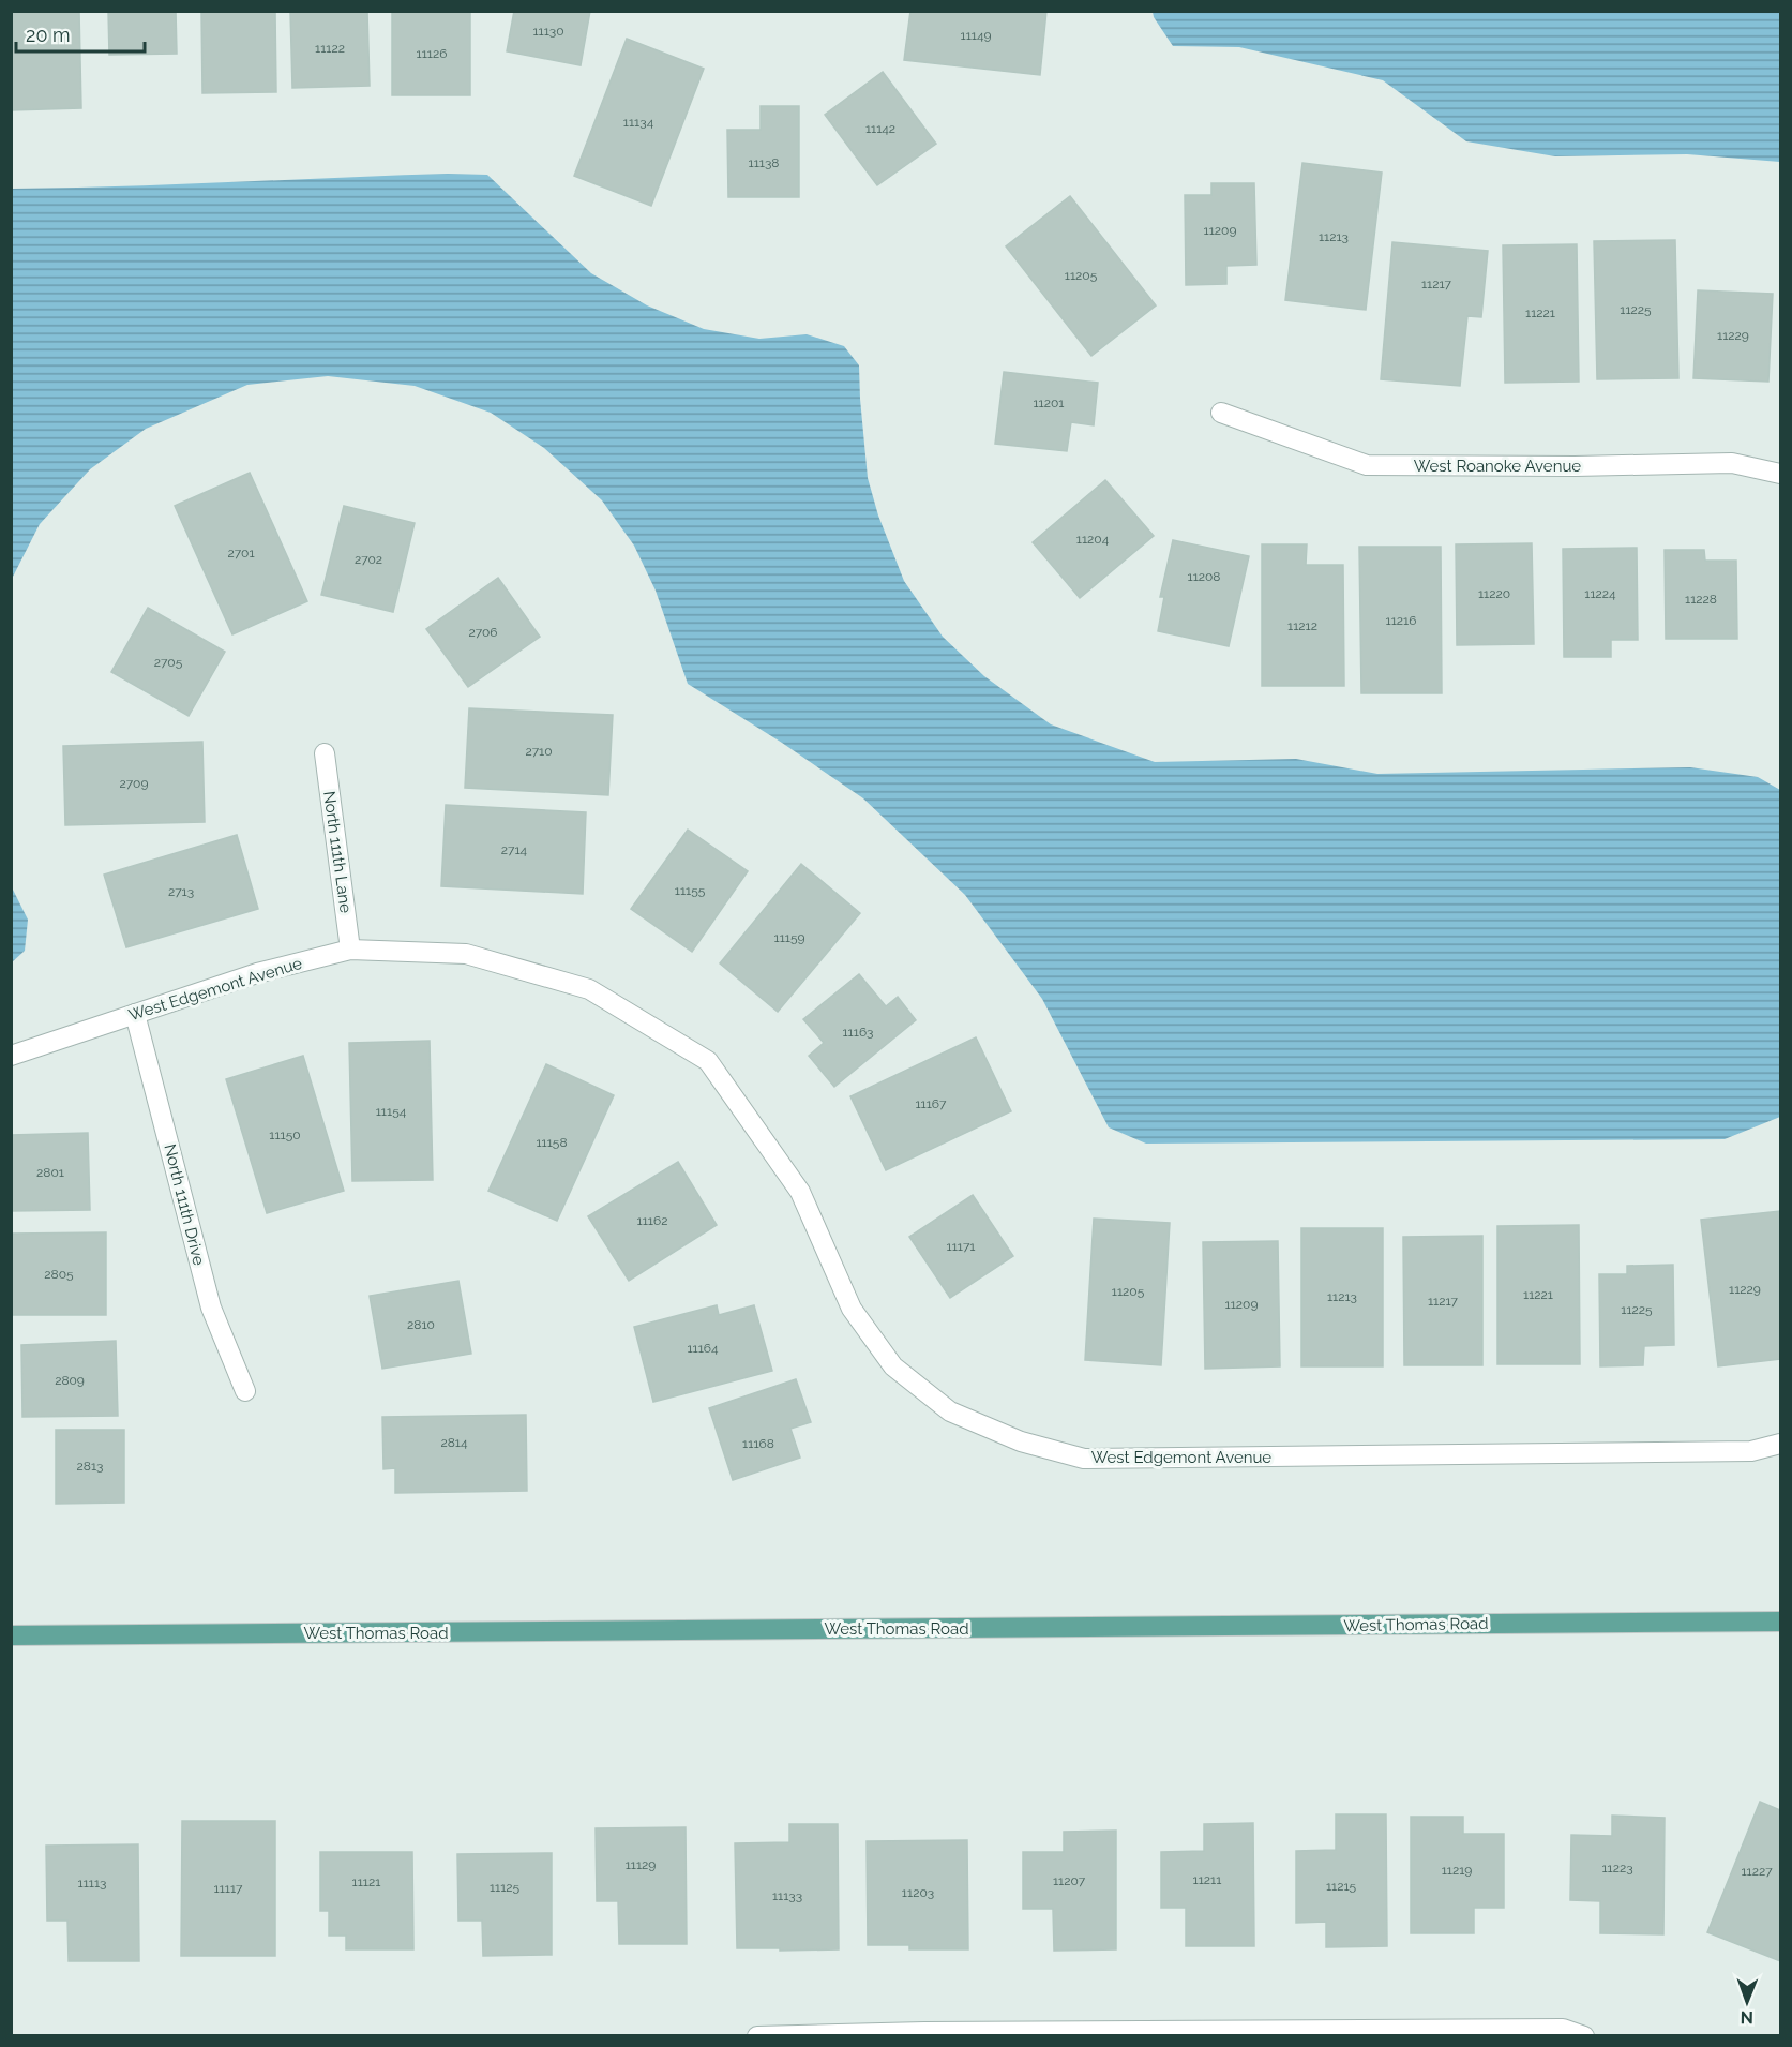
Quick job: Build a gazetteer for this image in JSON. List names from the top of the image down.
{
  "streets": {
    "main road": ["West Thomas Road"],
    "street": [
      "West Roanoke Avenue",
      "North 111th Lane",
      "West Edgemont Avenue",
      "North 111th Drive"
    ]
  },
  "crossings": [
    ["North 111th Lane", "West Edgemont Avenue"],
    ["West Edgemont Avenue", "North 111th Drive"]
  ],
  "house_numbers": [
    "11130",
    "11149",
    "11122",
    "11126",
    "11134",
    "11142",
    "11138",
    "11209",
    "11213",
    "11205",
    "11217",
    "11225",
    "11221",
    "11229",
    "11201",
    "11204",
    "2701",
    "2702",
    "11208",
    "11220",
    "11224",
    "11228",
    "11216",
    "11212",
    "2706",
    "2705",
    "2710",
    "2709",
    "2714",
    "11155",
    "2713",
    "11159",
    "11163",
    "11167",
    "11154",
    "11150",
    "11158",
    "2801",
    "11162",
    "11171",
    "2805",
    "11229",
    "11205",
    "11221",
    "11213",
    "11217",
    "11209",
    "11225",
    "2810",
    "11164",
    "2809",
    "2814",
    "11168",
    "2813",
    "11129",
    "11223",
    "11219",
    "11227",
    "11211",
    "11207",
    "11121",
    "11113",
    "11215",
    "11125",
    "11117",
    "11203",
    "11133"
  ],
  "scale_bar": "20 m",
  "north": "bottom"
}
